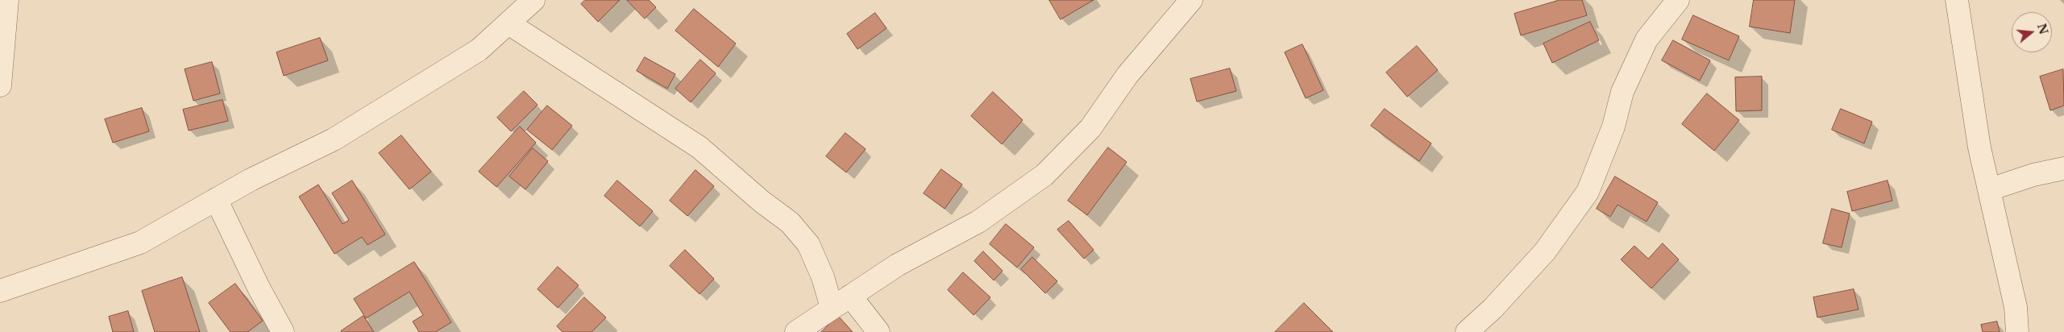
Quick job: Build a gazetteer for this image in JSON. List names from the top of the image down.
{
  "north": "right"
}
